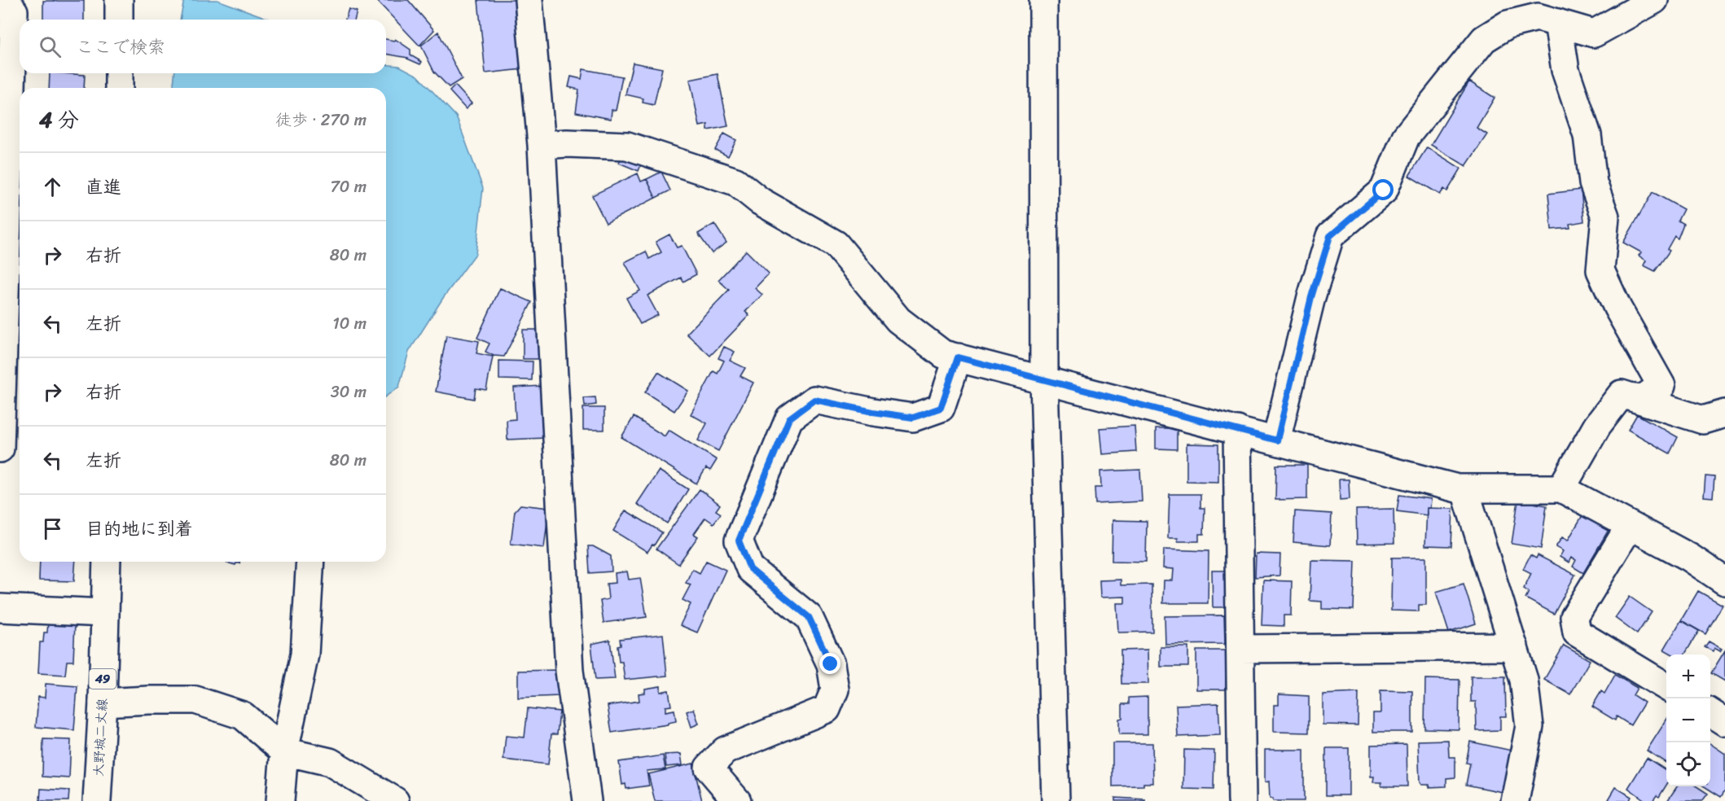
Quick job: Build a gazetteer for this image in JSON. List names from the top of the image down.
{
  "streets": {
    "street": ["49", "大野城二丈線"]
  },
  "page": {
    "search": "ここで検索",
    "heading": ["4 分", "徒歩 · 270 m"],
    "list": [
      ["直進", "70 m"],
      ["右折", "80 m"],
      ["左折", "10 m"],
      ["右折", "30 m"],
      ["左折", "80 m"],
      "目的地に到着"
    ],
    "map_buttons": ["+", "−"]
  }
}
